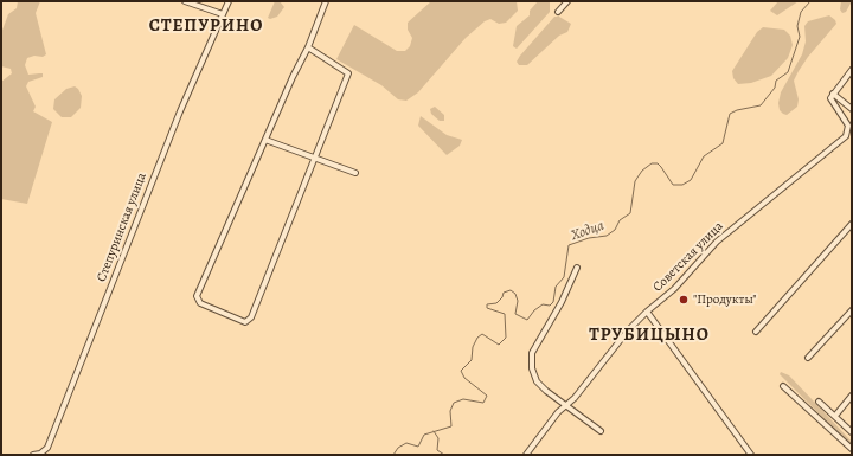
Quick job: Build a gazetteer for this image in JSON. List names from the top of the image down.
{
  "streets": {
    "street": ["Степуринская улица", "Советская улица"]
  },
  "districts": ["СТЕПУРИНО", "ТРУБИЦЫНО"],
  "water": ["Ходца"],
  "places": ["\"Продукты\""]
}
